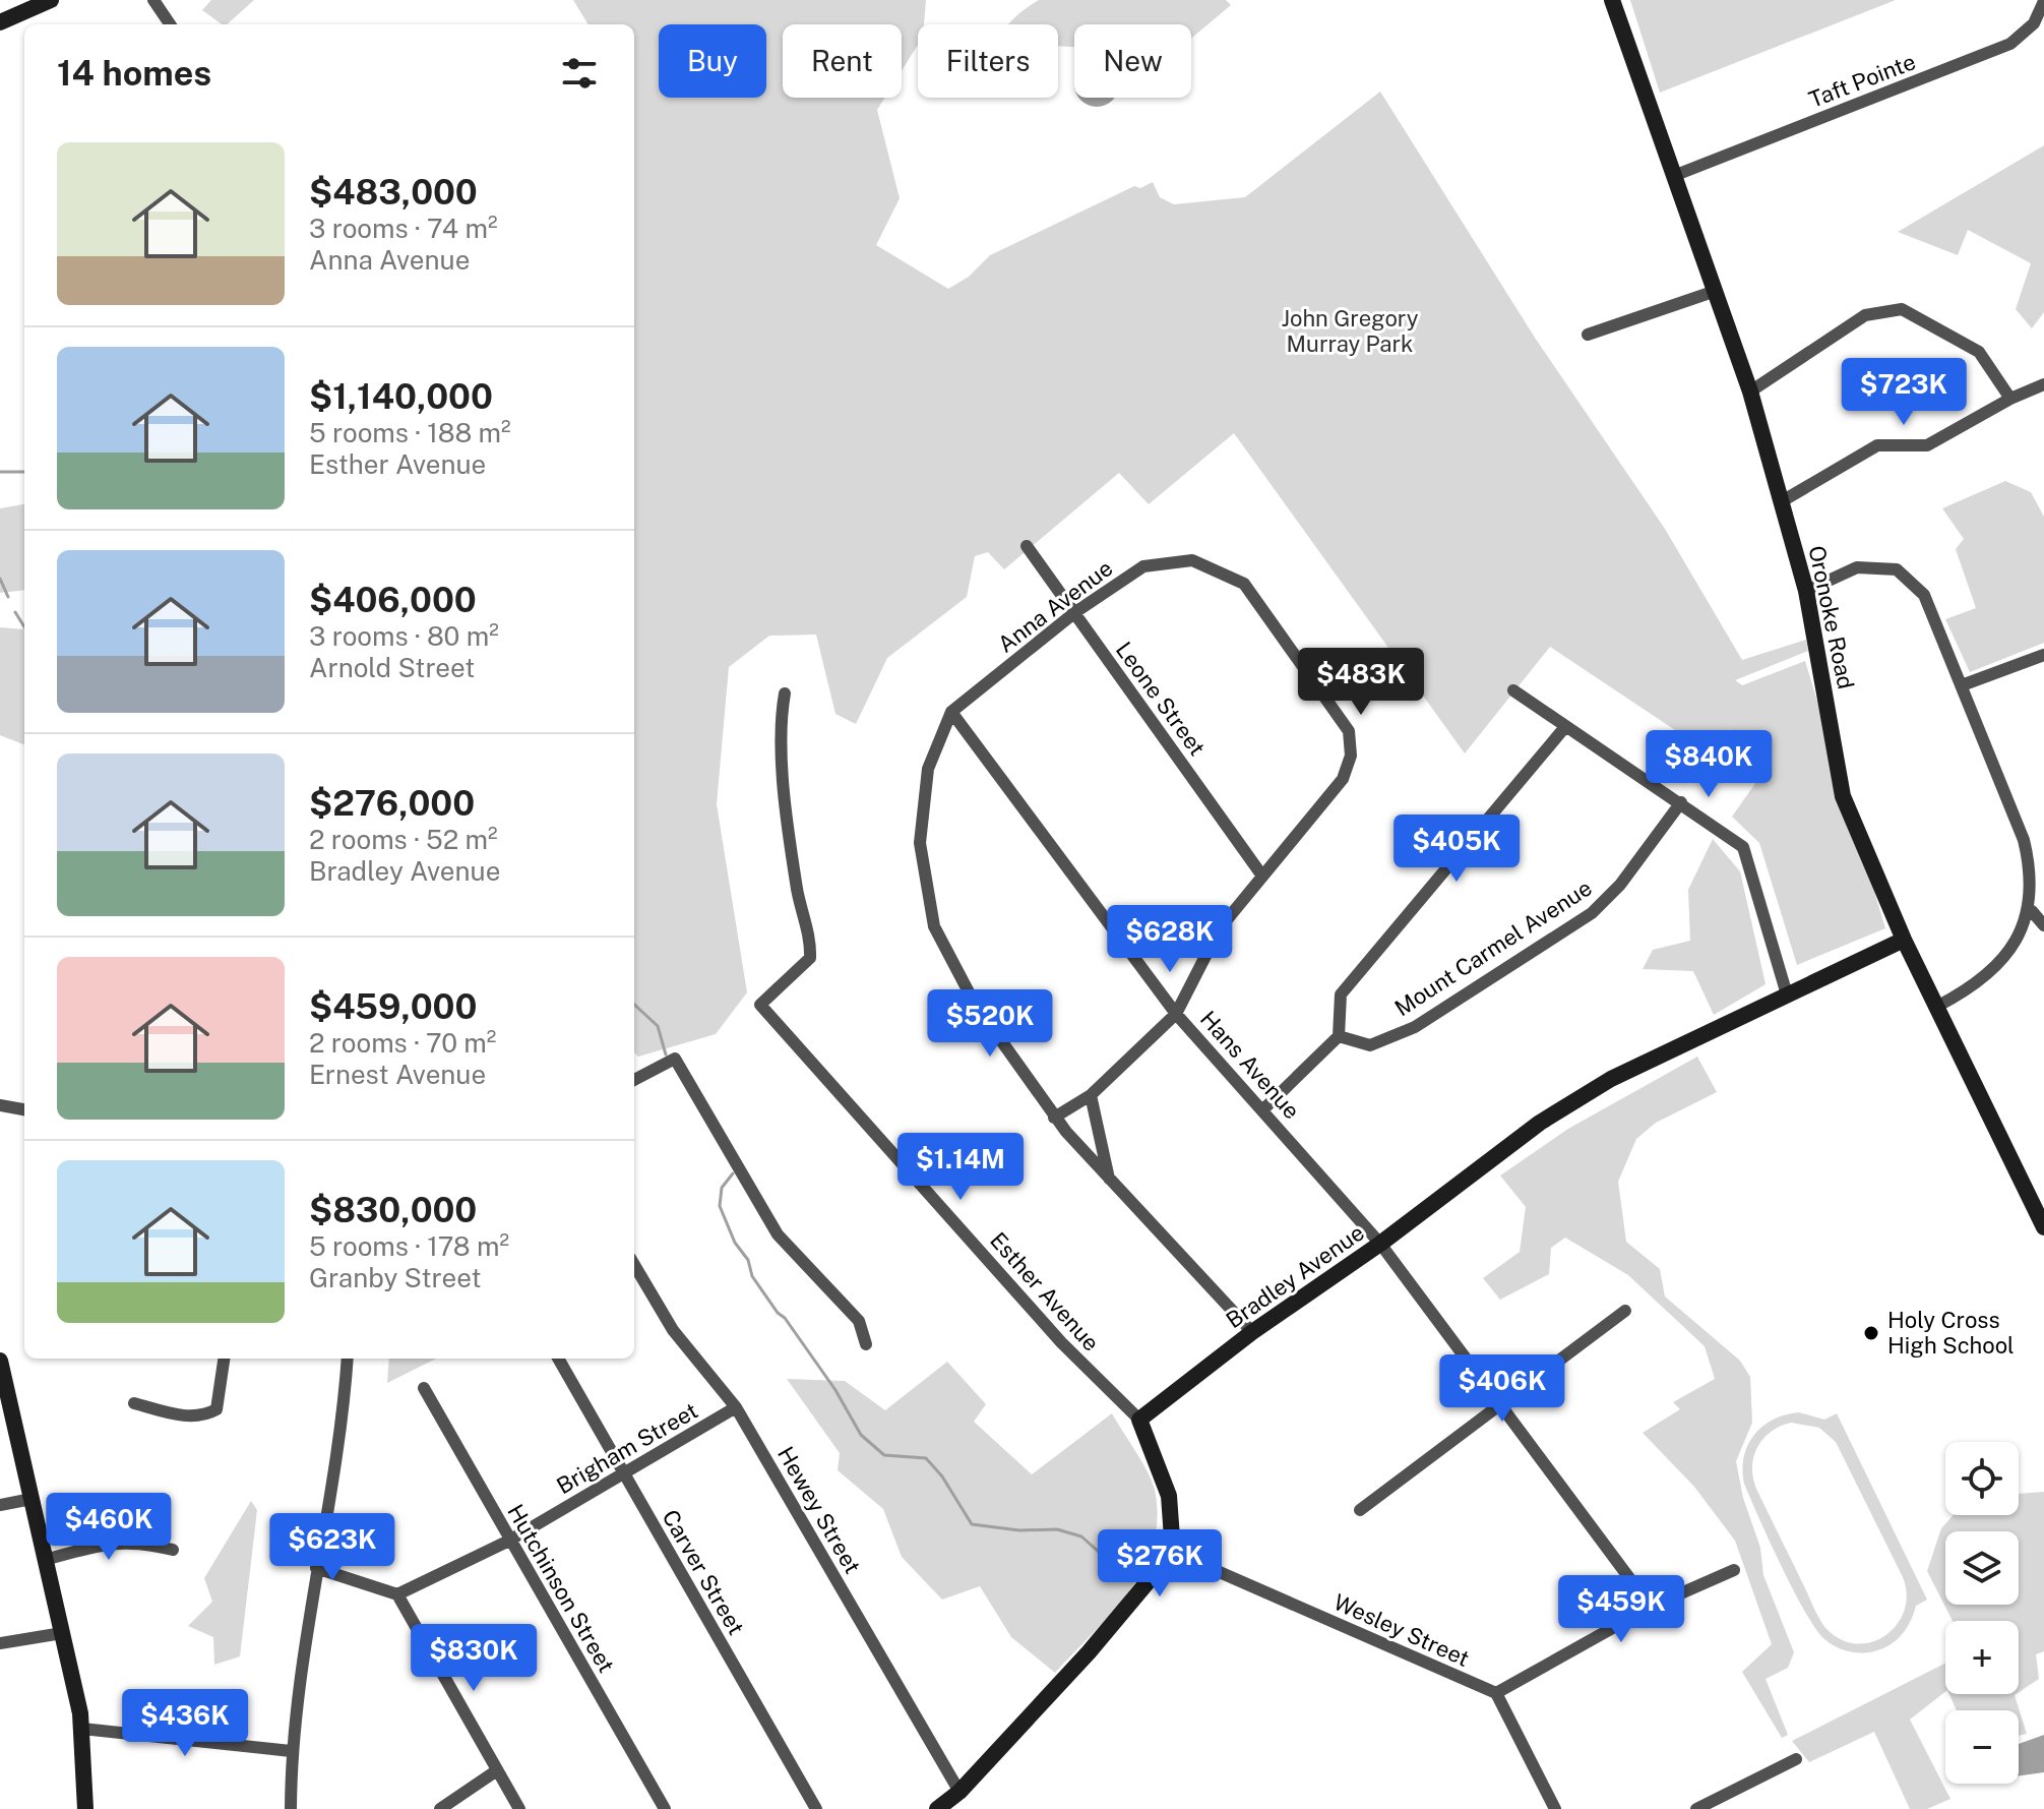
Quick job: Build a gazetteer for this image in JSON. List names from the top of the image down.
{
  "streets": {
    "street": [
      "Taft Pointe",
      "Anna Avenue",
      "Oronoke Road",
      "Leone Street",
      "Mount Carmel Avenue",
      "Hans Avenue",
      "Bradley Avenue",
      "Esther Avenue",
      "Brigham Street",
      "Hewey Street",
      "Carver Street",
      "Hutchinson Street",
      "Wesley Street"
    ]
  },
  "crossings": [
    ["Taft Pointe", "Oronoke Road"],
    ["Anna Avenue", "Leone Street"],
    ["Anna Avenue", "Hans Avenue"],
    ["Anna Avenue", "Bradley Avenue"],
    ["Oronoke Road", "Bradley Avenue"],
    ["Hans Avenue", "Bradley Avenue"],
    ["Bradley Avenue", "Esther Avenue"],
    ["Brigham Street", "Hewey Street"],
    ["Brigham Street", "Carver Street"],
    ["Brigham Street", "Hutchinson Street"]
  ],
  "parks": ["John Gregory Murray Park"],
  "places": ["Holy Cross High School"],
  "page": {
    "chip": [
      "Buy",
      "Rent",
      "Filters",
      "New"
    ],
    "heading": "14 homes",
    "list": [
      {
        "name": "$483,000",
        "note": "3 rooms · 74 m² · Anna Avenue"
      },
      {
        "name": "$1,140,000",
        "note": "5 rooms · 188 m² · Esther Avenue"
      },
      {
        "name": "$406,000",
        "note": "3 rooms · 80 m² · Arnold Street"
      },
      {
        "name": "$276,000",
        "note": "2 rooms · 52 m² · Bradley Avenue"
      },
      {
        "name": "$459,000",
        "note": "2 rooms · 70 m² · Ernest Avenue"
      },
      {
        "name": "$830,000",
        "note": "5 rooms · 178 m² · Granby Street"
      }
    ],
    "price": [
      "$723K",
      "$483K",
      "$840K",
      "$405K",
      "$628K",
      "$520K",
      "$1.14M",
      "$406K",
      "$460K",
      "$623K",
      "$276K",
      "$459K",
      "$830K",
      "$436K"
    ],
    "map_buttons": ["+", "−"]
  }
}
